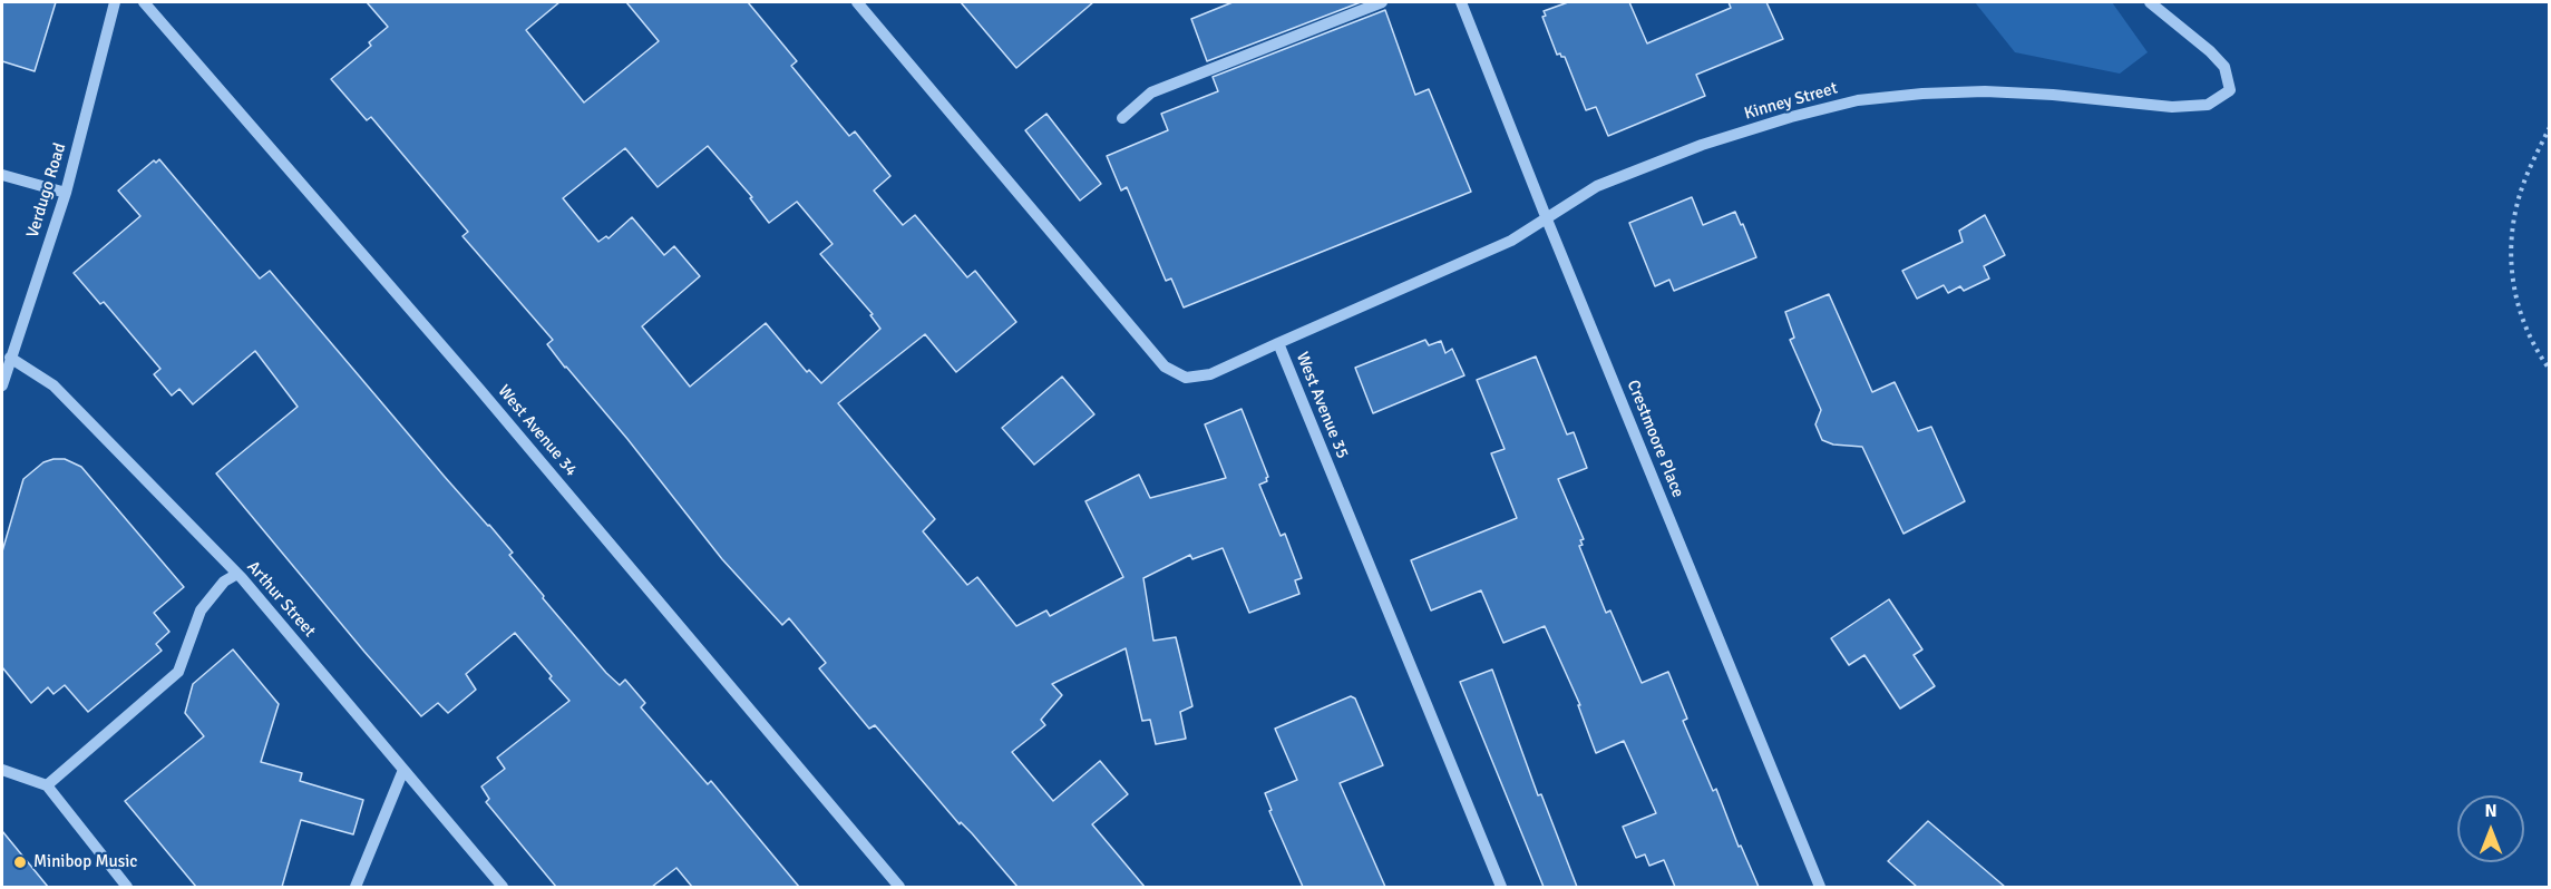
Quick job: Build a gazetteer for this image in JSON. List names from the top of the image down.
{
  "streets": {
    "street": [
      "Kinney Street",
      "Verdugo Road",
      "West Avenue 35",
      "West Avenue 34",
      "Crestmoore Place",
      "Arthur Street"
    ]
  },
  "crossings": [
    ["Kinney Street", "West Avenue 35"],
    ["Kinney Street", "Crestmoore Place"],
    ["Verdugo Road", "Arthur Street"]
  ],
  "places": ["Minibop Music"],
  "north": "top"
}
